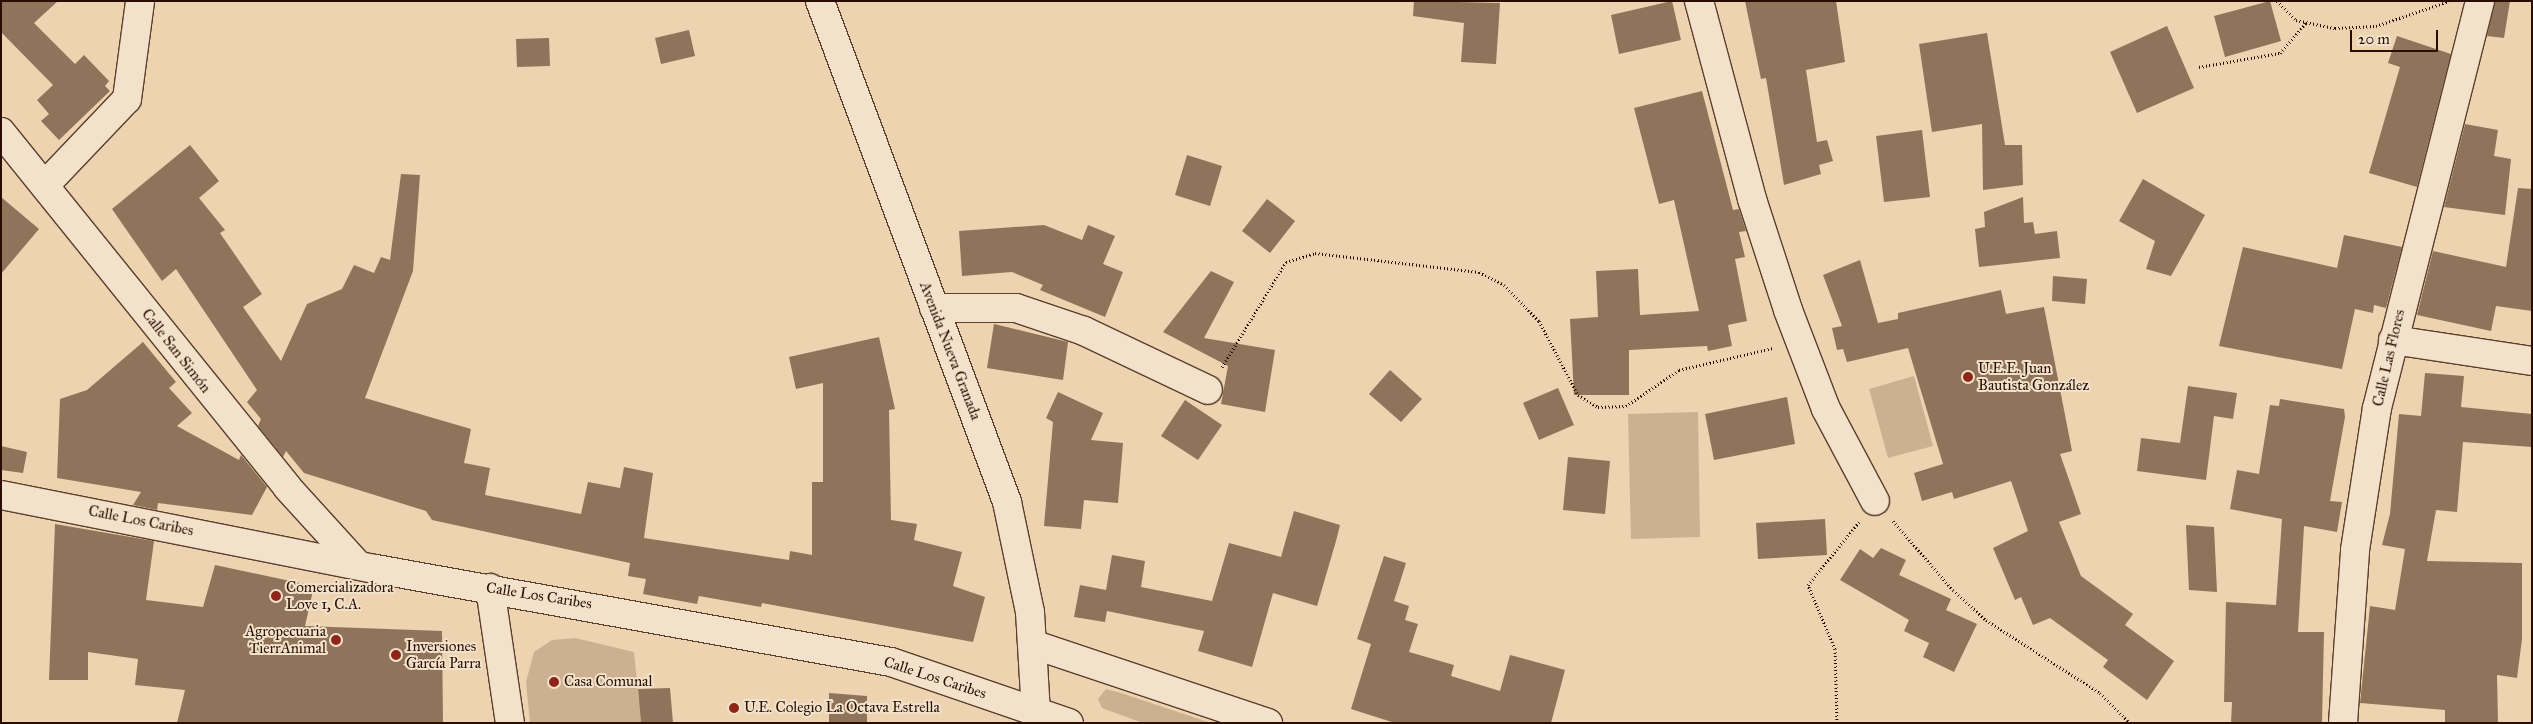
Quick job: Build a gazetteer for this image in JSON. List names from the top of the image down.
{
  "streets": {
    "street": [
      "Calle San Simón",
      "Avenida Nueva Granada",
      "Calle Las Flores",
      "Calle Los Caribes"
    ]
  },
  "crossings": [
    ["Calle San Simón", "Calle Los Caribes"],
    ["Avenida Nueva Granada", "Calle Los Caribes"]
  ],
  "places": [
    "U.E.E. Juan Bautista González",
    "Comercializadora Love 1, C.A.",
    "Agropecuaria TierrAnimal",
    "Inversiones García Parra",
    "Casa Comunal",
    "U.E. Colegio La Octava Estrella"
  ],
  "scale_bar": "20 m"
}
